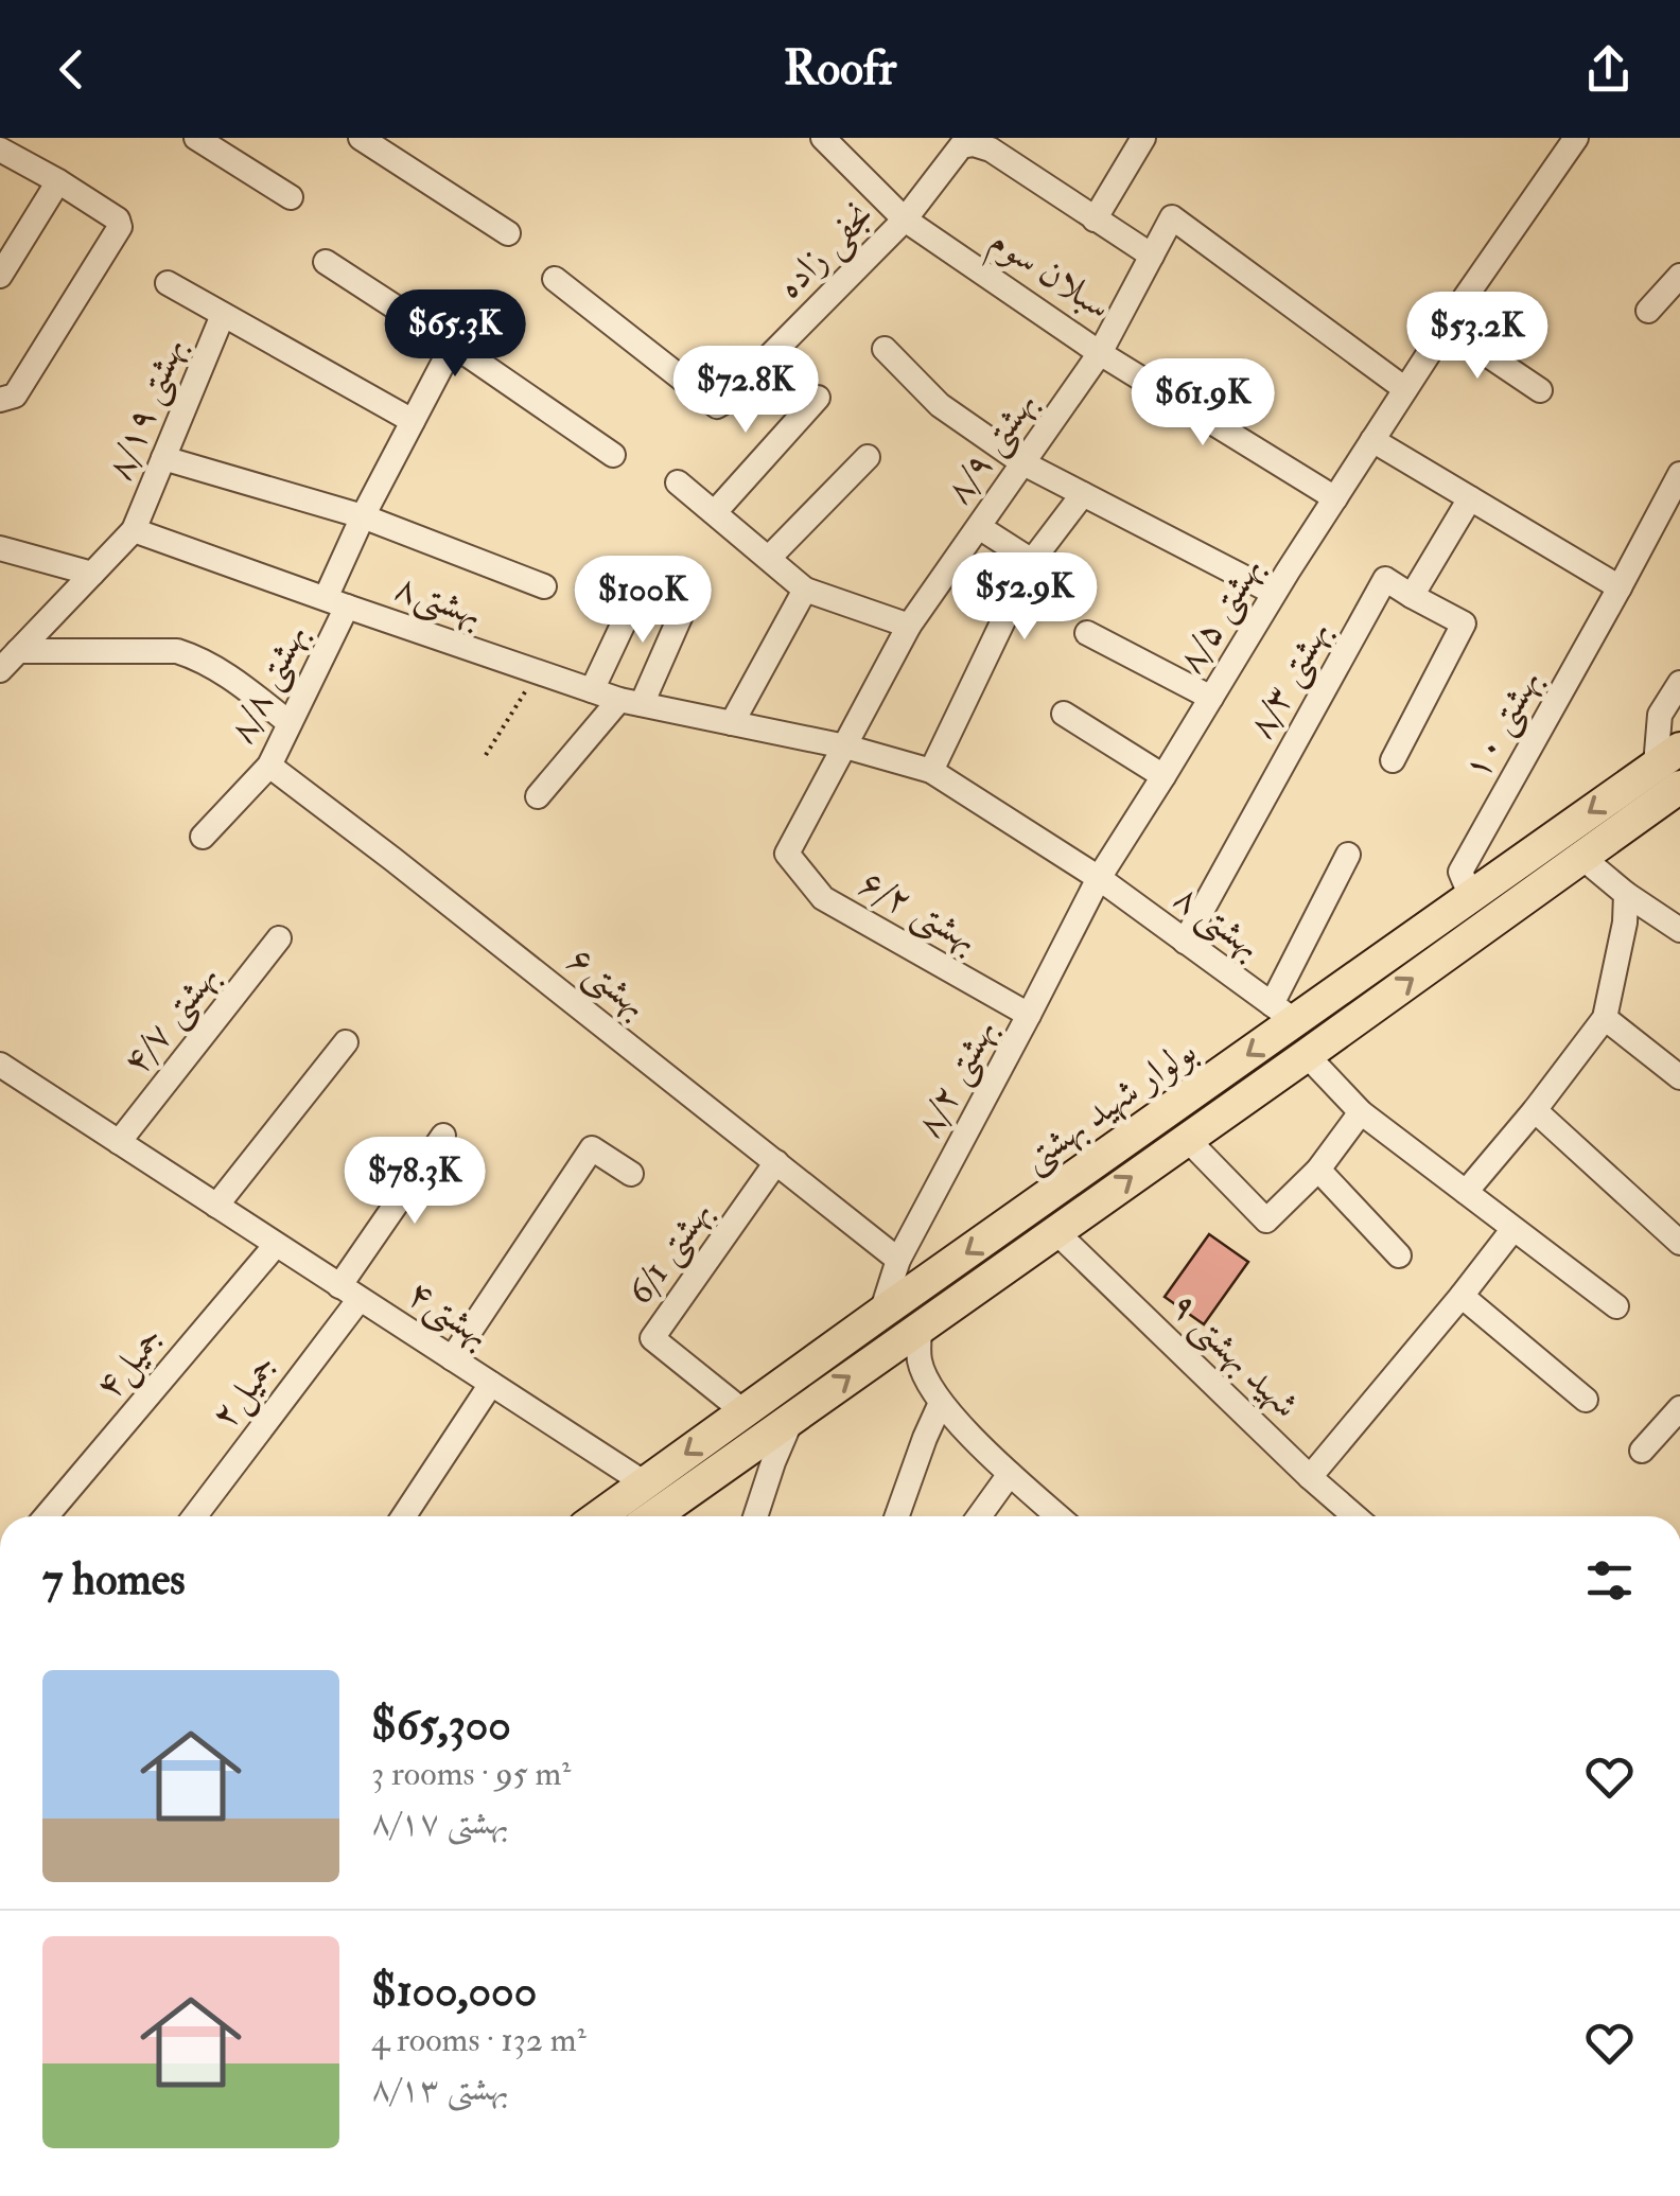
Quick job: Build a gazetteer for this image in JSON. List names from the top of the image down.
{
  "streets": {
    "main road": ["بولوار شهید بهشتی"],
    "street": [
      "نجفی زاده",
      "سبلان سوم",
      "بهشتی ۸/۱۹",
      "بهشتی ۸/۹",
      "بهشتی۸",
      "بهشتی ۸/۵",
      "بهشتی ۸/۳",
      "بهشتی ۸/۸",
      "بهشتی ۱۰",
      "بهشتی ۶/۲",
      "۸ بهشتی",
      "بهشتی۶",
      "بهشتی ۴/۷",
      "بهشتی ۸/۲",
      "بهشتی 6/1",
      "بهشتی۴",
      "شهید بهشتی ۹",
      "جمیل۴",
      "جمیل۲"
    ]
  },
  "crossings": [
    ["نجفی زاده", "سبلان سوم"],
    ["سبلان سوم", "بهشتی ۸/۹"],
    ["سبلان سوم", "بهشتی ۸/۵"],
    ["بهشتی ۸/۱۹", "بهشتی۸"],
    ["بهشتی ۸/۹", "بهشتی۸"],
    ["بهشتی ۸/۹", "بهشتی ۶/۲"],
    ["بهشتی۸", "بهشتی ۸/۵"],
    ["بهشتی۸", "بهشتی ۸/۸"],
    ["بهشتی۸", "۸ بهشتی"],
    ["بهشتی۸", "بهشتی ۸/۲"],
    ["بهشتی ۸/۵", "۸ بهشتی"],
    ["بهشتی ۸/۵", "بهشتی ۸/۲"],
    ["بهشتی ۸/۳", "۸ بهشتی"],
    ["بهشتی ۸/۸", "بهشتی۶"],
    ["بهشتی ۱۰", "بولوار شهید بهشتی"],
    ["بهشتی ۶/۲", "بهشتی ۸/۲"],
    ["۸ بهشتی", "بهشتی ۸/۲"],
    ["۸ بهشتی", "بولوار شهید بهشتی"],
    ["بهشتی۶", "بهشتی ۸/۲"],
    ["بهشتی۶", "بهشتی 6/1"],
    ["بهشتی ۴/۷", "بهشتی۴"],
    ["بهشتی ۸/۲", "بولوار شهید بهشتی"],
    ["بولوار شهید بهشتی", "بهشتی 6/1"],
    ["بولوار شهید بهشتی", "بهشتی۴"],
    ["بولوار شهید بهشتی", "شهید بهشتی ۹"],
    ["بهشتی۴", "جمیل۴"],
    ["بهشتی۴", "جمیل۲"]
  ],
  "page": {
    "header": "Roofr",
    "price": [
      "$65.3K",
      "$53.2K",
      "$72.8K",
      "$61.9K",
      "$52.9K",
      "$100K",
      "$78.3K"
    ],
    "heading": "7 homes",
    "list": [
      {
        "name": "$65,300",
        "note": "3 rooms · 95 m² · بهشتی ۸/۱۷"
      },
      {
        "name": "$100,000",
        "note": "4 rooms · 132 m² · بهشتی ۸/۱۳"
      }
    ]
  }
}
